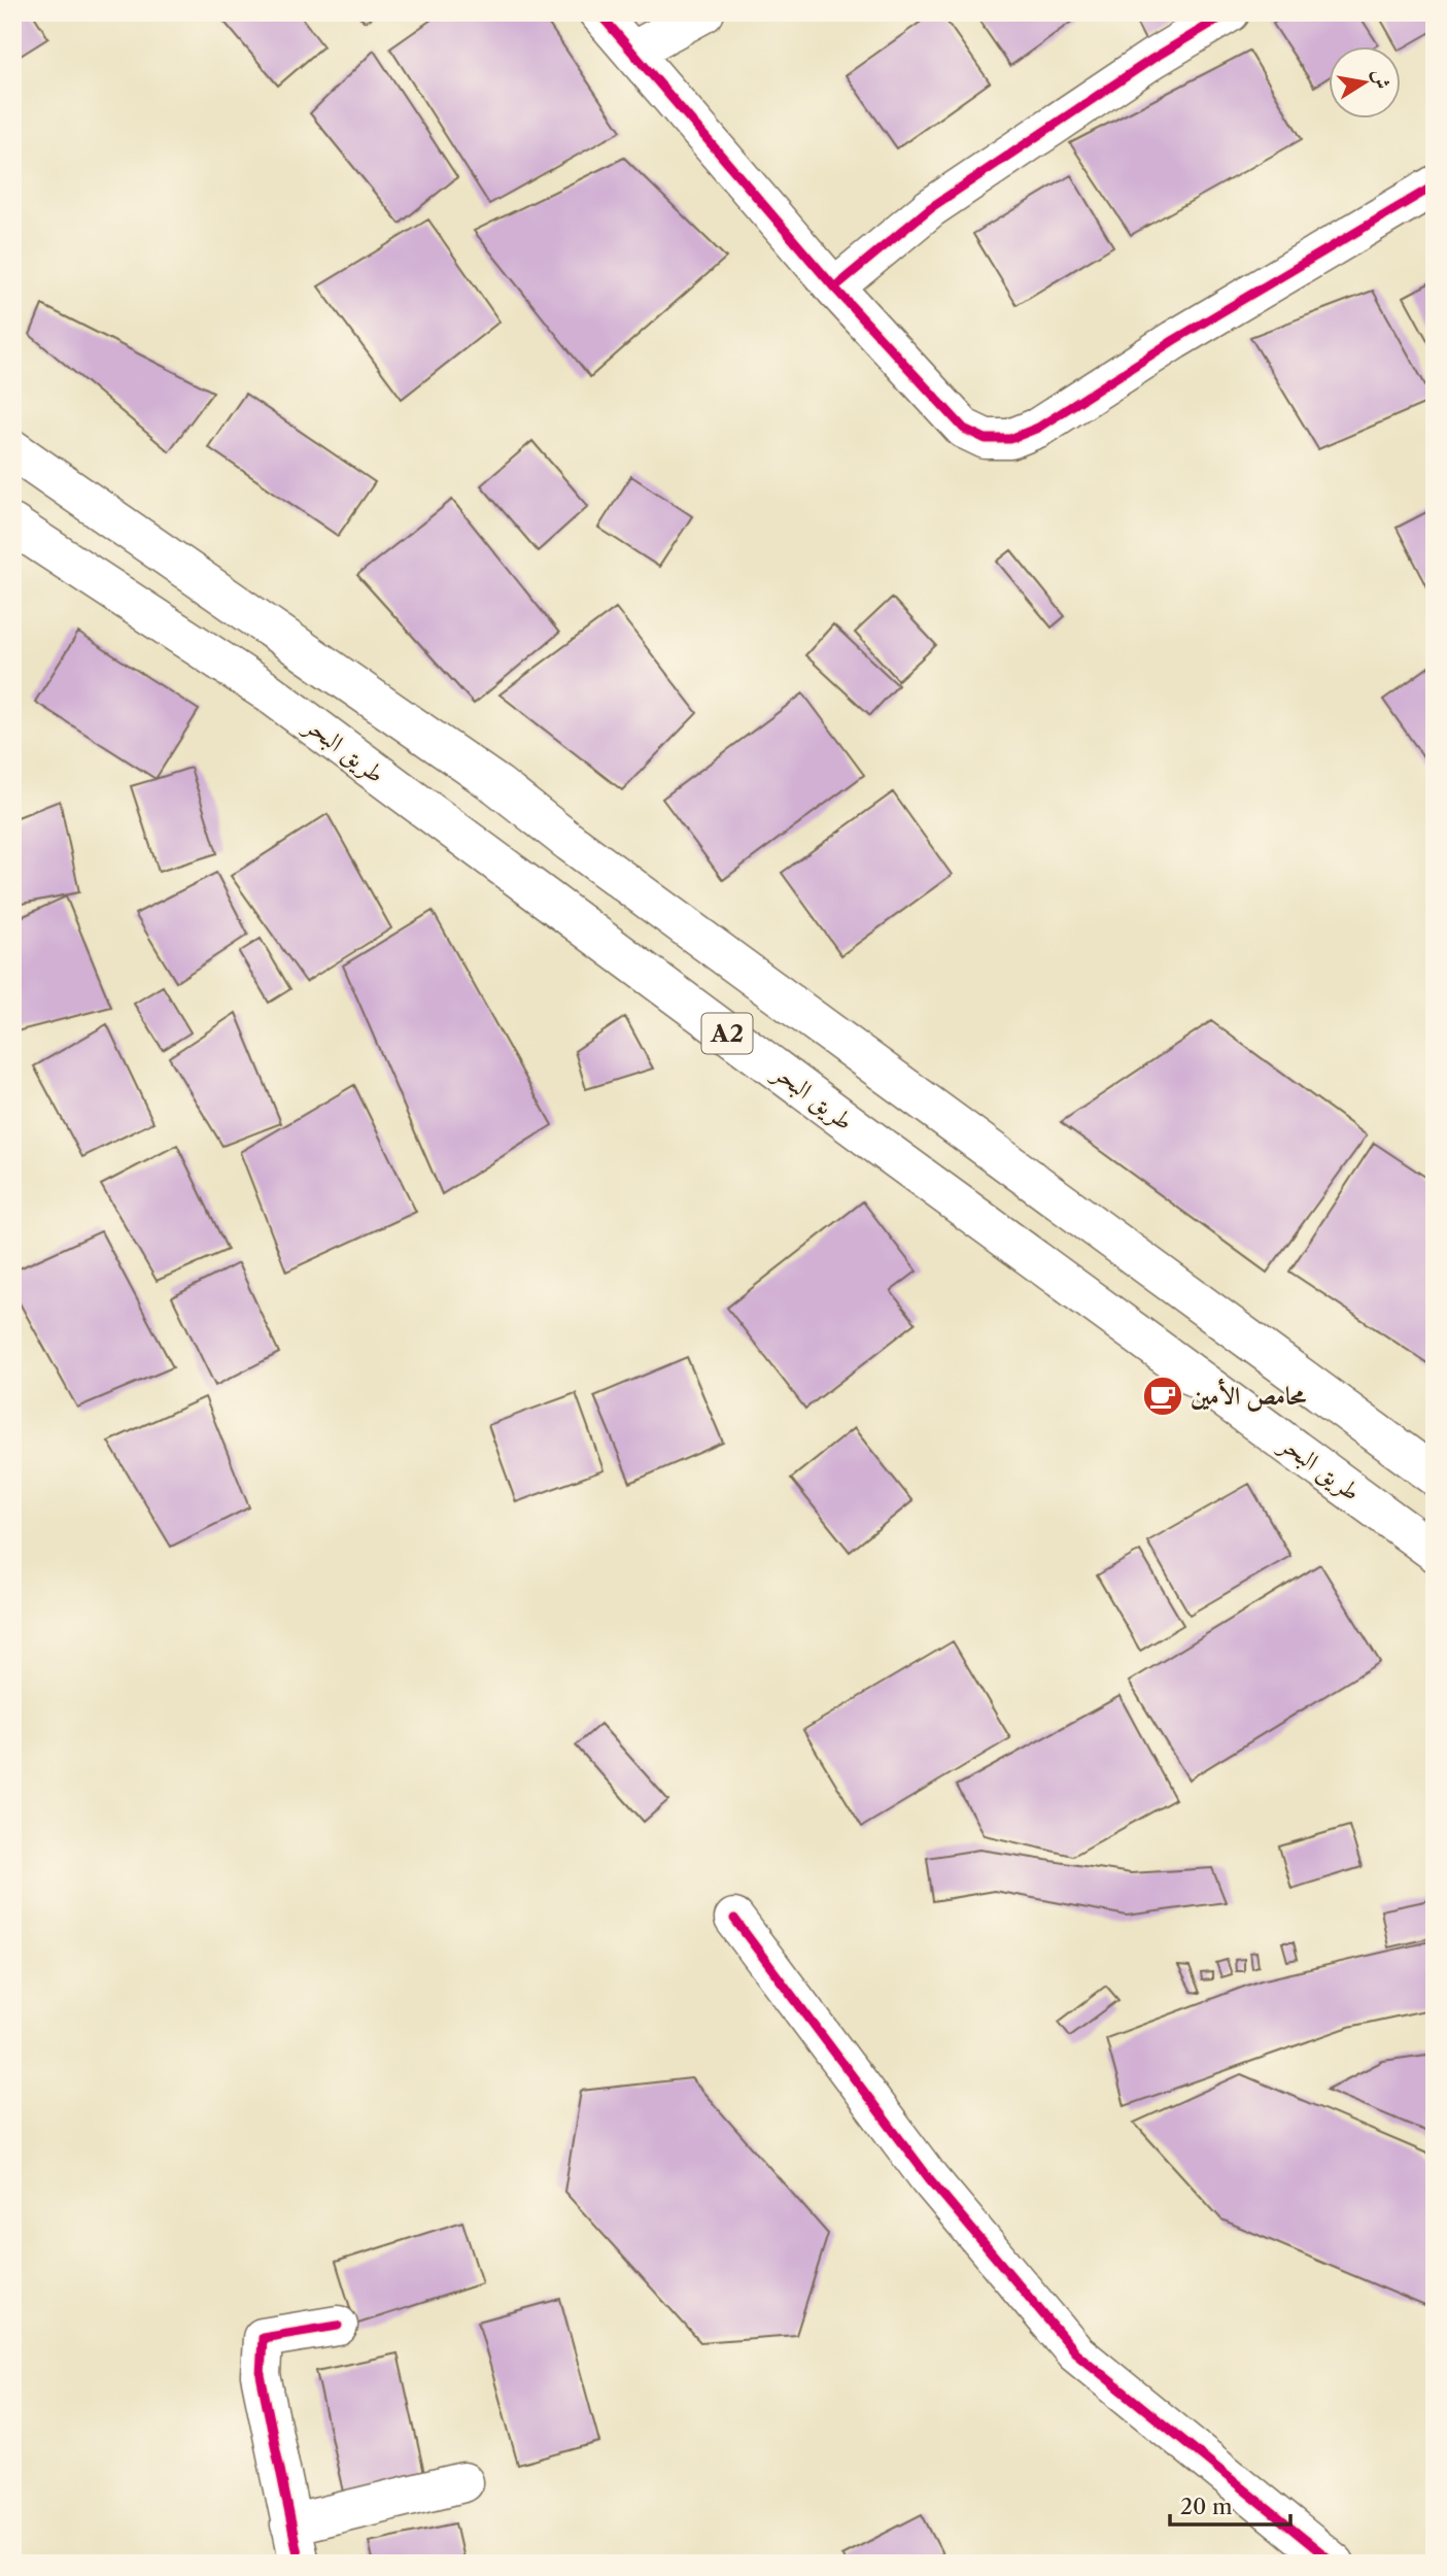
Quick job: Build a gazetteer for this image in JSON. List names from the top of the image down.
{
  "streets": {
    "main road": ["طريق البحر", "A2"]
  },
  "places": {
    "cafe": ["محامص الأمين"]
  },
  "scale_bar": "20 m",
  "north": "right"
}
